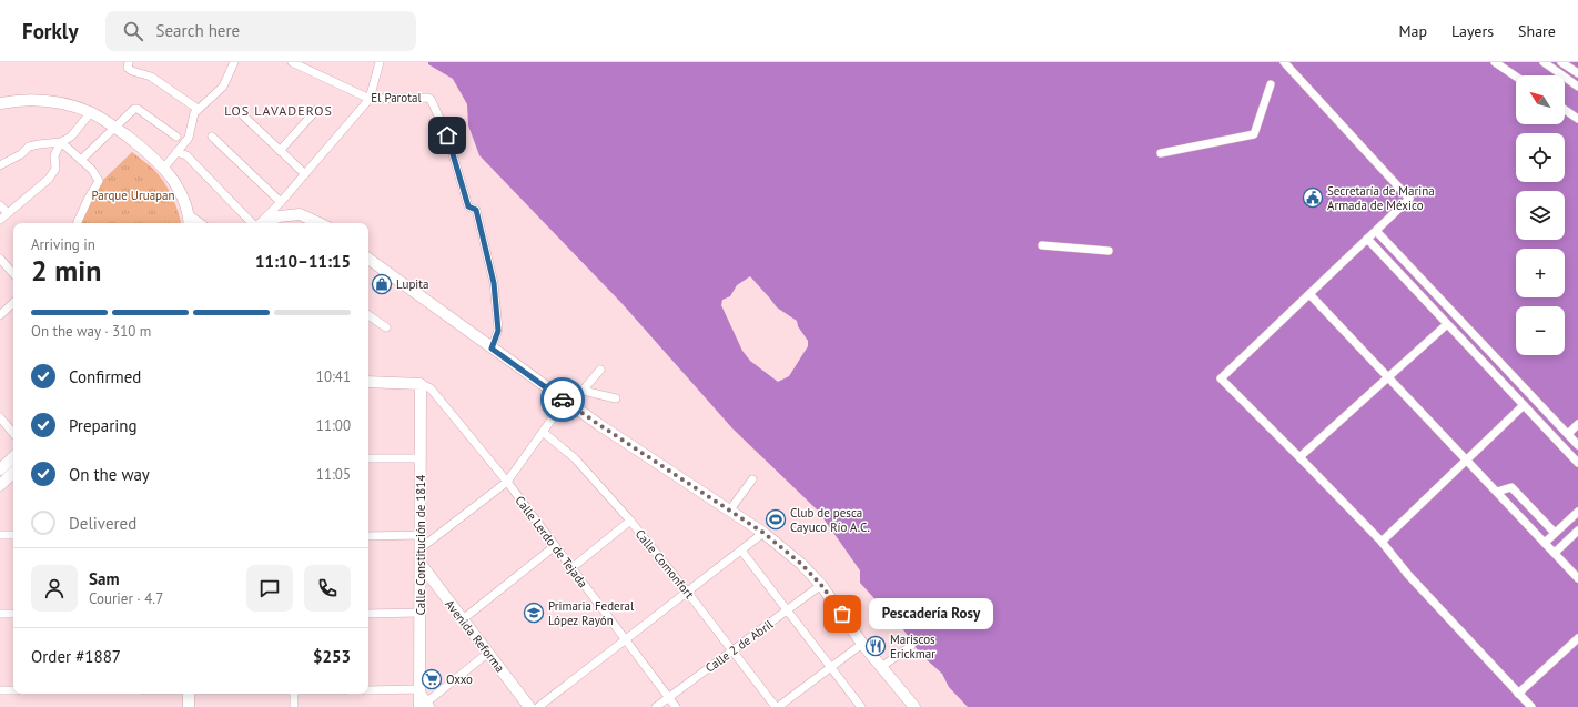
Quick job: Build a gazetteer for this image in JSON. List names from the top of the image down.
{
  "streets": {
    "street": [
      "El Parotal",
      "Calle Lerdo de Tejada",
      "Calle Constitución de 1814",
      "Calle Comonfort",
      "Avenida Reforma",
      "Calle 2 de Abril"
    ]
  },
  "crossings": [
    ["Calle Lerdo de Tejada", "Calle Constitución de 1814"],
    ["Calle Lerdo de Tejada", "Calle 2 de Abril"],
    ["Calle Constitución de 1814", "Avenida Reforma"],
    ["Calle Comonfort", "Calle 2 de Abril"]
  ],
  "districts": ["LOS LAVADEROS"],
  "parks": ["Parque Uruapan"],
  "places": {
    "public building": ["Secretaría de Marina Armada de México"],
    "shop": ["Lupita"],
    "sports": ["Club de pesca Cayuco Río A.C."],
    "school or university": ["Primaria Federal López Rayón"],
    "other": ["Pescadería Rosy"],
    "restaurant": ["Mariscos Erickmar"],
    "supermarket": ["Oxxo"]
  },
  "north": "top left",
  "page": {
    "header": "Forkly",
    "search": "Search here",
    "nav": ["Map", "Layers", "Share"],
    "map_buttons": ["+", "−"],
    "heading": ["2 min", "Arriving in", "11:10–11:15"],
    "panel": [
      "Sam",
      "Courier · 4.7",
      "Order #1887",
      "$253"
    ],
    "bar": "On the way · 310 m",
    "list": [
      ["Confirmed", "10:41"],
      ["Preparing", "11:00"],
      ["On the way", "11:05"],
      "Delivered"
    ],
    "bubble": "Pescadería Rosy"
  }
}
